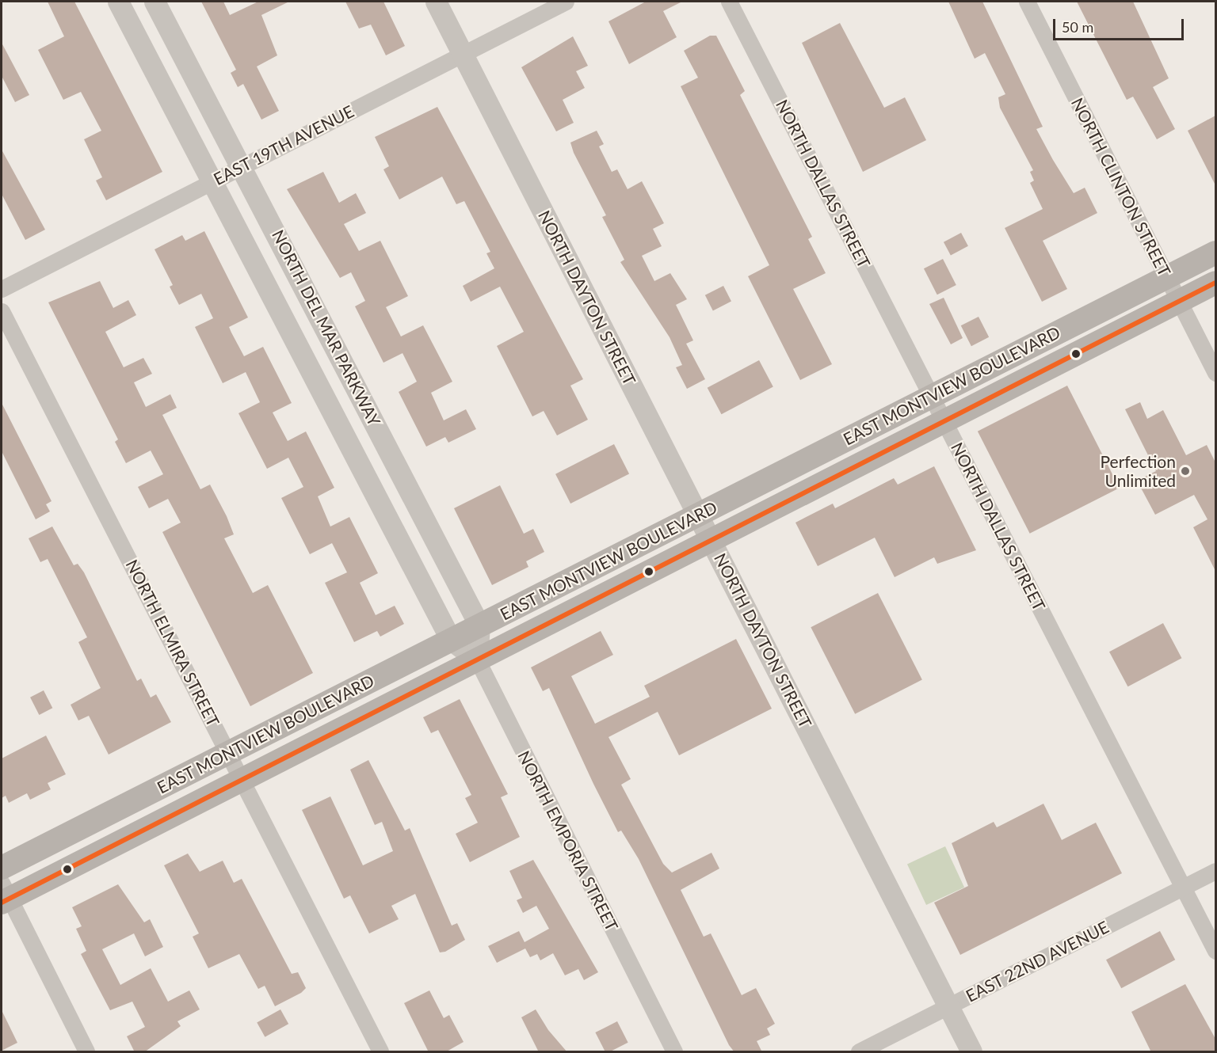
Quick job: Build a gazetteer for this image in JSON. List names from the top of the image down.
{
  "streets": {
    "main road": ["EAST MONTVIEW BOULEVARD"],
    "street": [
      "EAST 19TH AVENUE",
      "NORTH DALLAS STREET",
      "NORTH CLINTON STREET",
      "NORTH DAYTON STREET",
      "NORTH DEL MAR PARKWAY",
      "NORTH ELMIRA STREET",
      "NORTH EMPORIA STREET",
      "EAST 22ND AVENUE"
    ]
  },
  "crossings": [
    ["EAST 19TH AVENUE", "NORTH DAYTON STREET"],
    ["EAST 19TH AVENUE", "NORTH DEL MAR PARKWAY"],
    ["NORTH DALLAS STREET", "EAST MONTVIEW BOULEVARD"],
    ["NORTH DALLAS STREET", "EAST 22ND AVENUE"],
    ["NORTH CLINTON STREET", "EAST MONTVIEW BOULEVARD"],
    ["NORTH DAYTON STREET", "EAST MONTVIEW BOULEVARD"],
    ["NORTH DAYTON STREET", "EAST 22ND AVENUE"],
    ["NORTH DEL MAR PARKWAY", "EAST MONTVIEW BOULEVARD"],
    ["NORTH DEL MAR PARKWAY", "NORTH EMPORIA STREET"],
    ["EAST MONTVIEW BOULEVARD", "NORTH ELMIRA STREET"],
    ["EAST MONTVIEW BOULEVARD", "NORTH EMPORIA STREET"]
  ],
  "places": ["Perfection Unlimited"],
  "scale_bar": "50 m"
}
